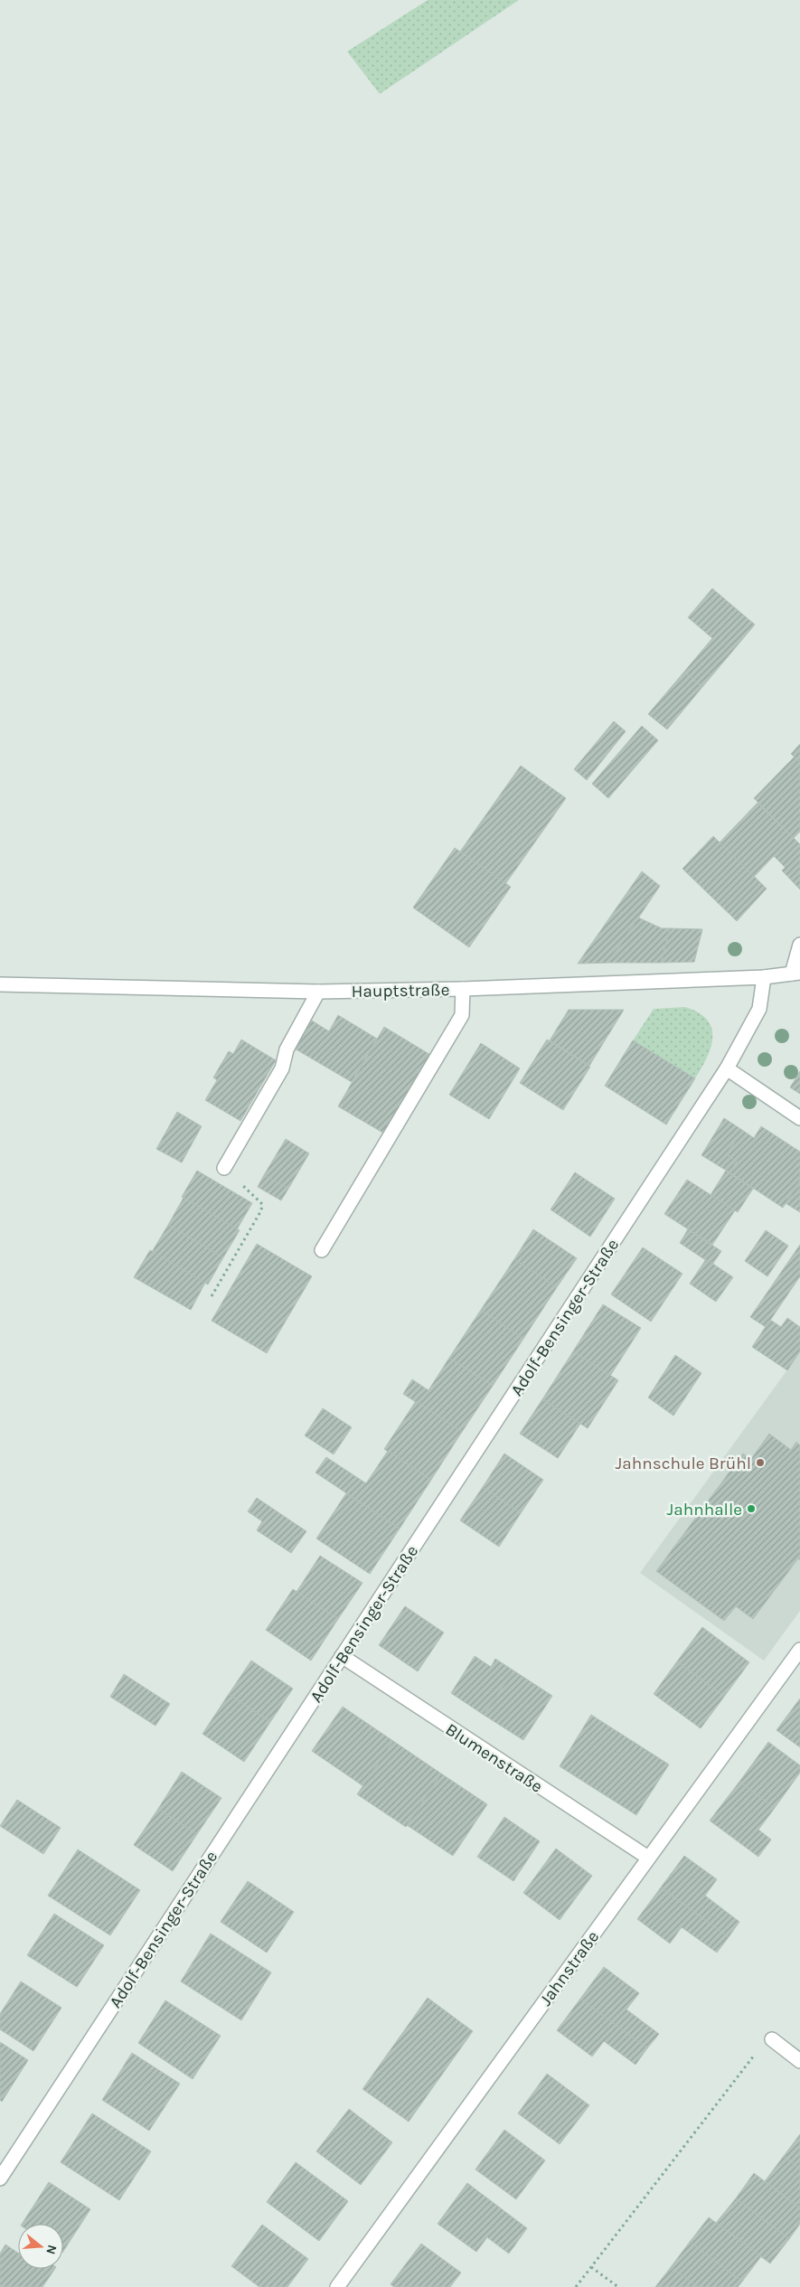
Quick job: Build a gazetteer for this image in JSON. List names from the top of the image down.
{
  "streets": {
    "street": [
      "Hauptstraße",
      "Adolf-Bensinger-Straße",
      "Blumenstraße",
      "Jahnstraße"
    ]
  },
  "crossings": [
    ["Hauptstraße", "Adolf-Bensinger-Straße"],
    ["Adolf-Bensinger-Straße", "Blumenstraße"],
    ["Blumenstraße", "Jahnstraße"]
  ],
  "places": ["Jahnschule Brühl", "Jahnhalle"],
  "north": "right"
}
